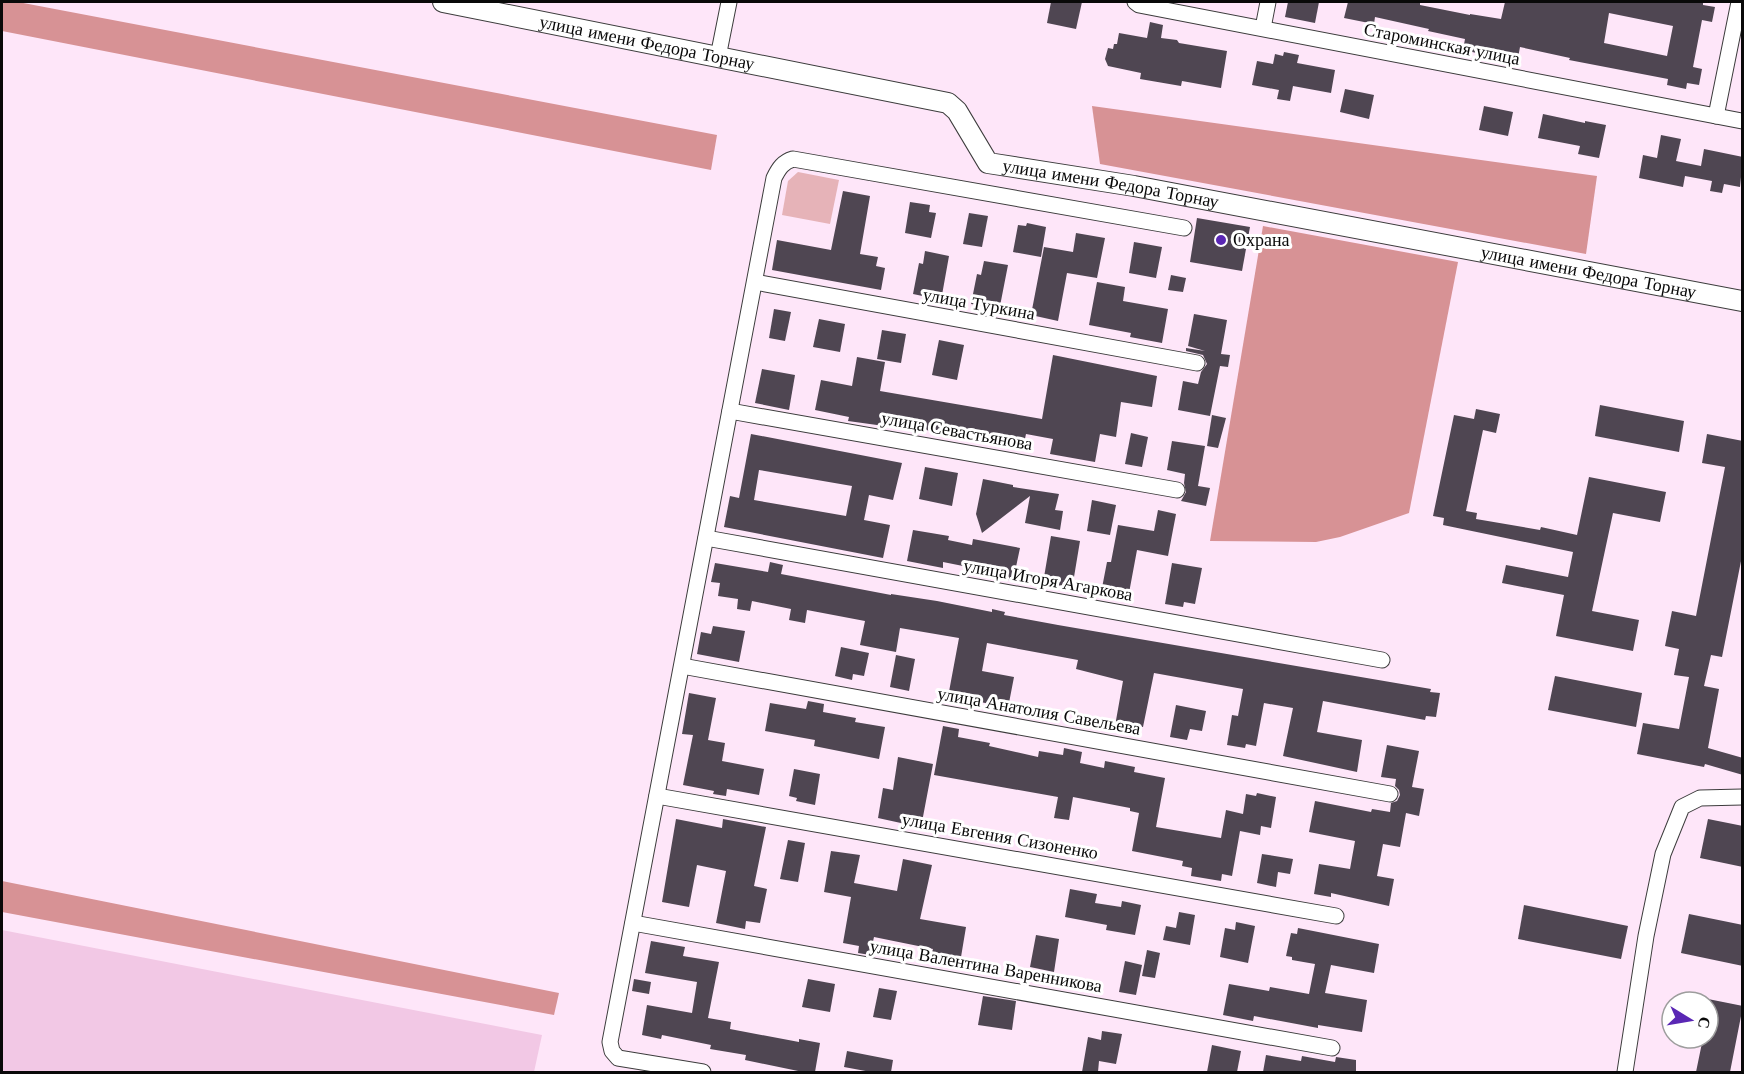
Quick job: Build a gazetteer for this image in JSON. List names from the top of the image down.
{
  "streets": {
    "street": [
      "улица имени Федора Торнау",
      "Староминская улица",
      "улица Туркина",
      "улица Севастьянова",
      "улица Игоря Агаркова",
      "улица Анатолия Савельева",
      "улица Евгения Сизоненко",
      "улица Валентина Варенникова"
    ]
  },
  "places": ["Охрана"],
  "north": "right"
}
